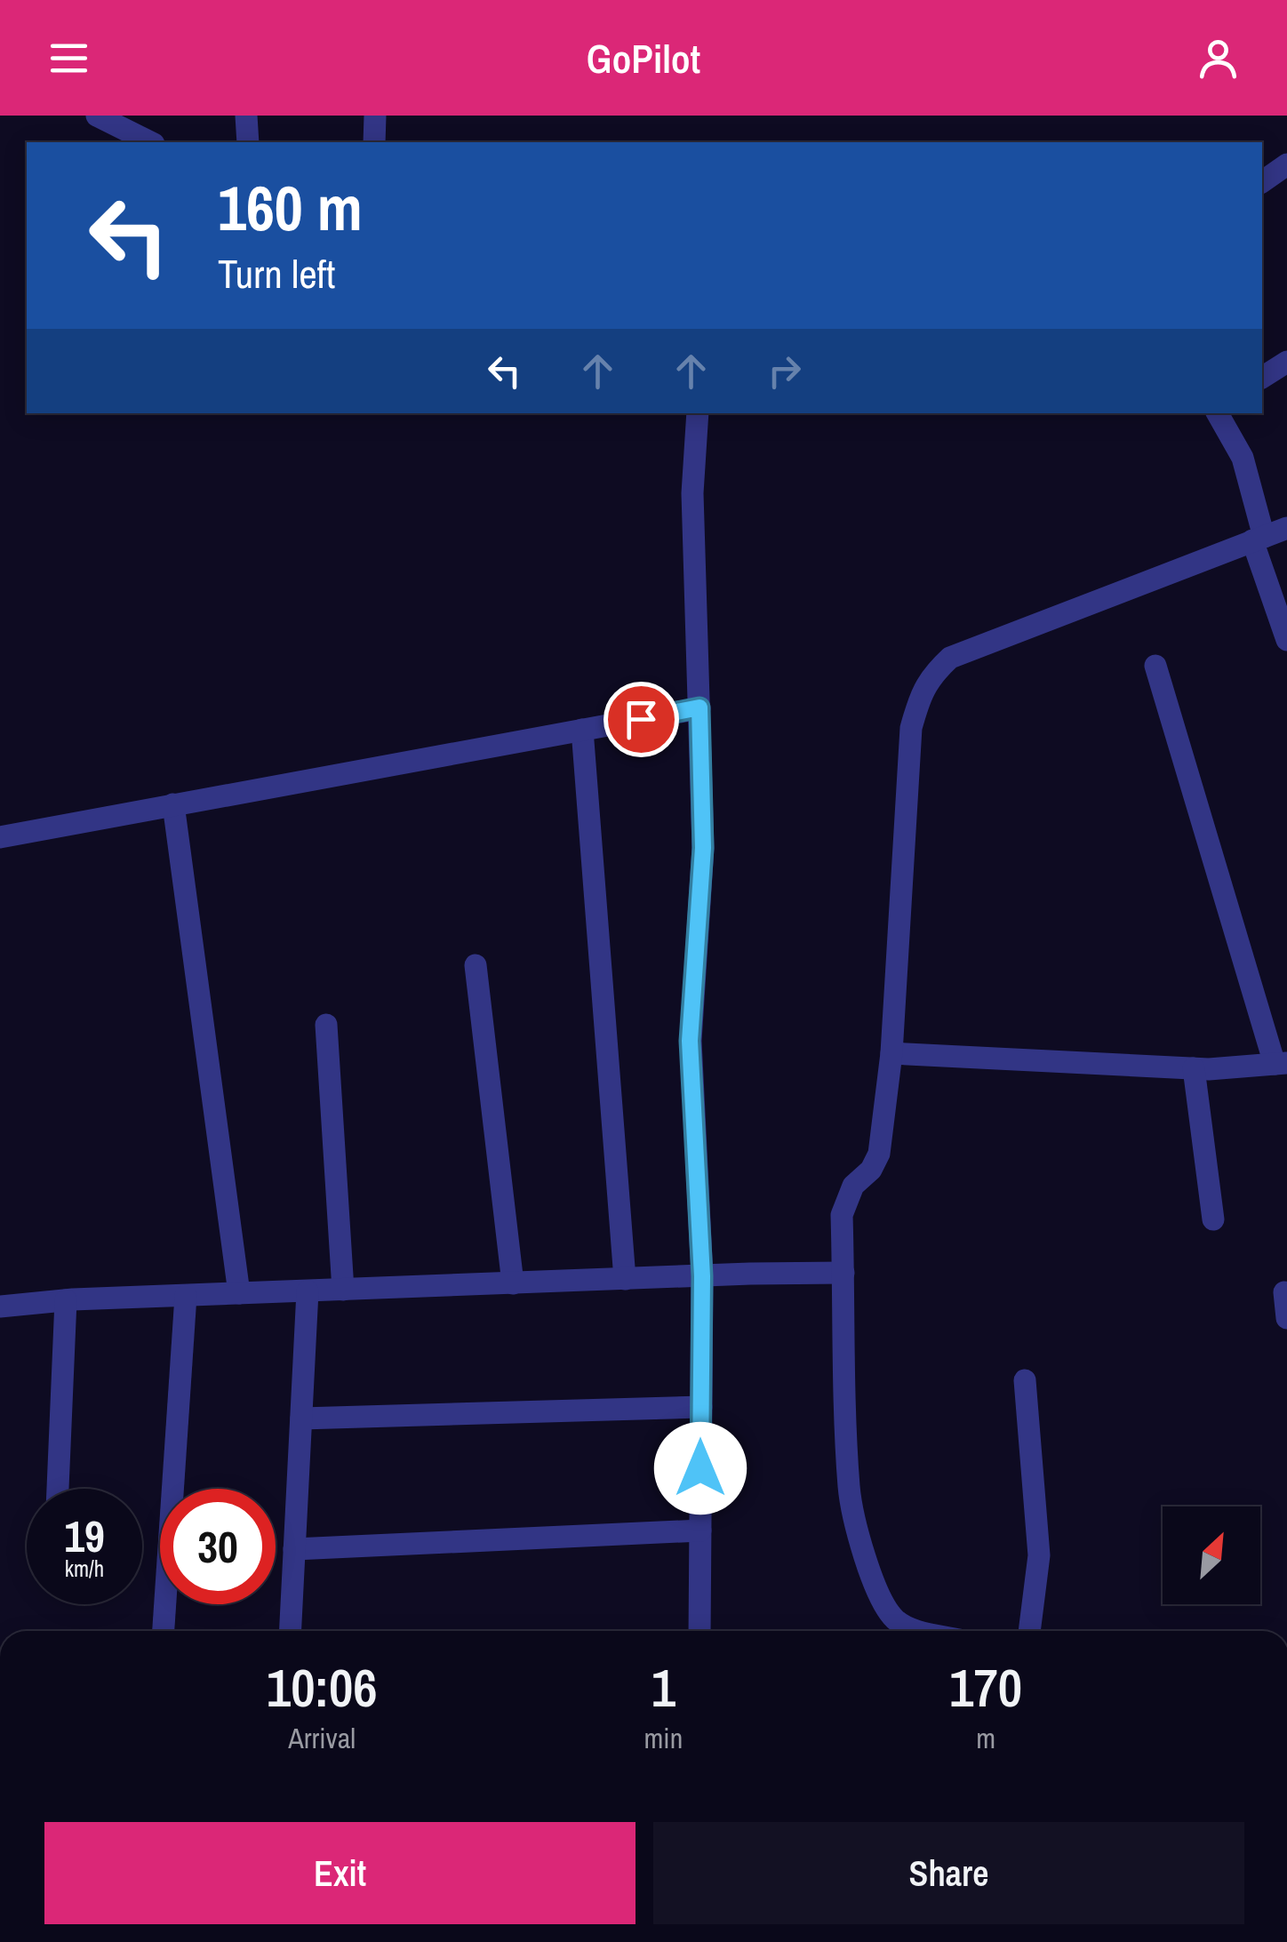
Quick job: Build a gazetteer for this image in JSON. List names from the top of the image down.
{
  "north": "top right",
  "page": {
    "header": "GoPilot",
    "turn": ["160 m", "Turn left"],
    "speed": "19 km/h",
    "limit": "30",
    "eta": [
      "10:06",
      "Arrival",
      "1",
      "min",
      "170",
      "m"
    ],
    "buttons": ["Exit", "Share"]
  }
}
